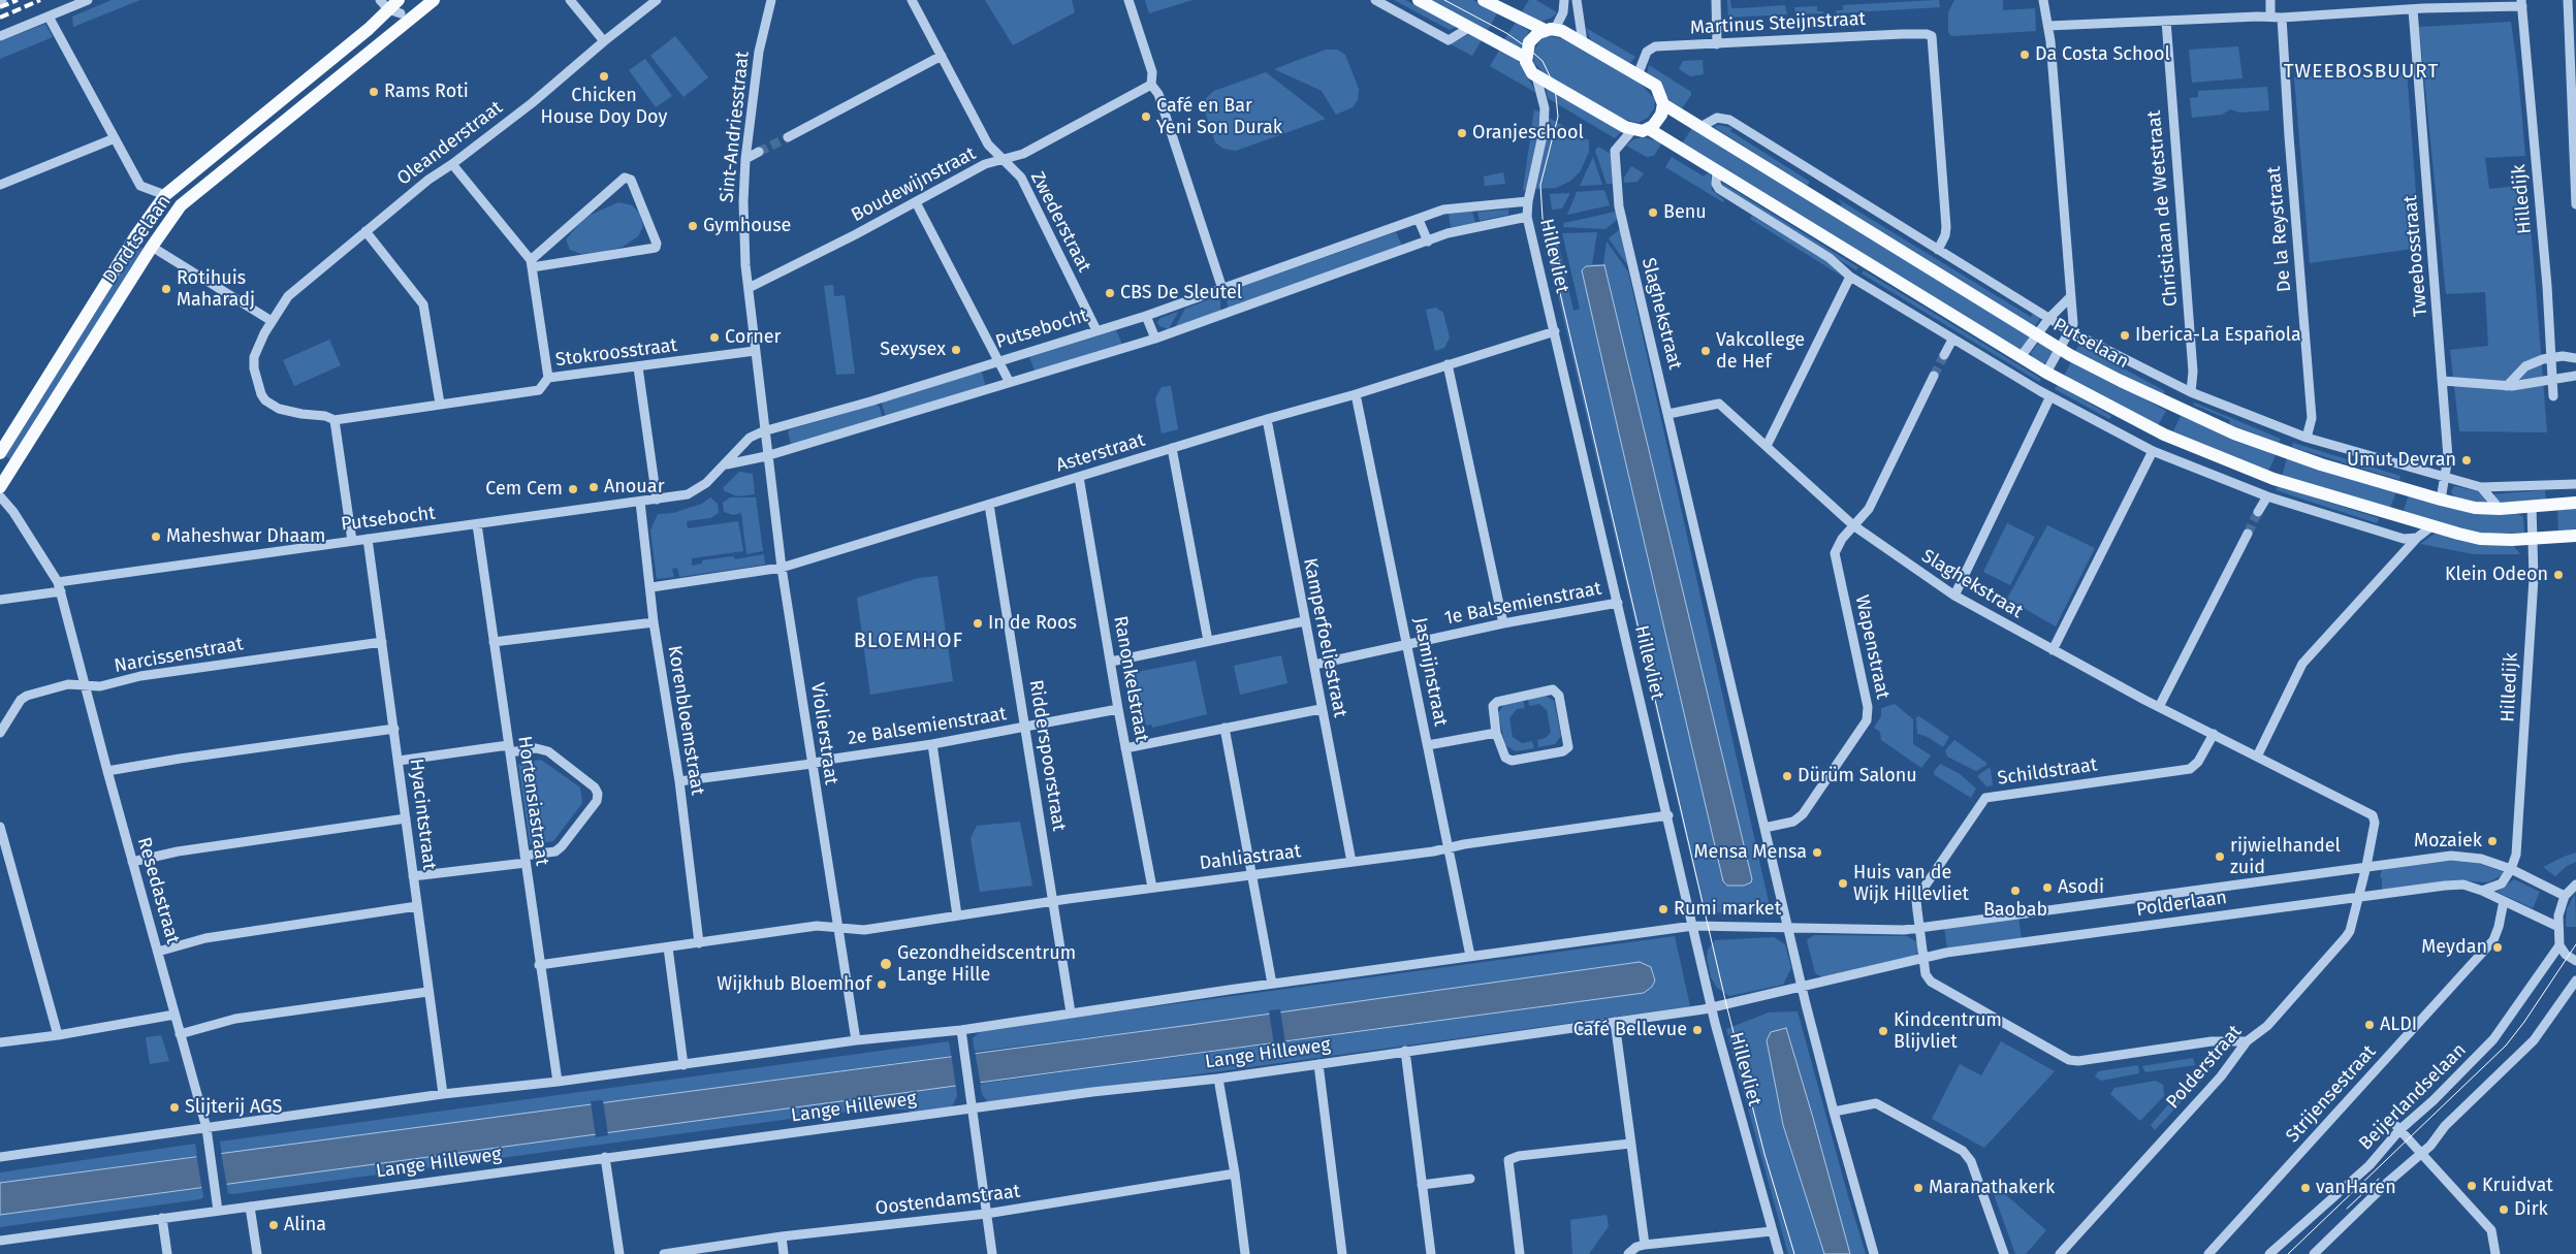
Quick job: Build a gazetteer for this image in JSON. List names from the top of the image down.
{
  "streets": {
    "main road": ["Dordtselaan", "Putselaan"],
    "street": [
      "Martinus Steijnstraat",
      "Sint-Andriesstraat",
      "Oleanderstraat",
      "Boudewijnstraat",
      "Hilledijk",
      "Christiaan de Wetstraat",
      "Zwederstraat",
      "De la Reystraat",
      "Hillevliet",
      "Tweebosstraat",
      "Slaghekstraat",
      "Putsebocht",
      "Stokroosstraat",
      "Asterstraat",
      "1e Balsemienstraat",
      "Kamperfoeliestraat",
      "Wapenstraat",
      "Narcissenstraat",
      "Jasmijnstraat",
      "Ranonkelstraat",
      "Korenbloemstraat",
      "2e Balsemienstraat",
      "Violierstraat",
      "Ridderspoorstraat",
      "Schildstraat",
      "Hortensiastraat",
      "Hyacintstraat",
      "Dahliastraat",
      "Resedastraat",
      "Polderlaan",
      "Lange Hilleweg",
      "Polderstraat",
      "Strijensestraat",
      "Beijerlandselaan",
      "Oostendamstraat"
    ]
  },
  "crossings": [
    ["Martinus Steijnstraat", "Putselaan"],
    ["Sint-Andriesstraat", "Boudewijnstraat"],
    ["Sint-Andriesstraat", "Putsebocht"],
    ["Sint-Andriesstraat", "Stokroosstraat"],
    ["Sint-Andriesstraat", "Violierstraat"],
    ["Oleanderstraat", "Stokroosstraat"],
    ["Boudewijnstraat", "Zwederstraat"],
    ["Hilledijk", "Putselaan"],
    ["Christiaan de Wetstraat", "Putselaan"],
    ["Zwederstraat", "Putsebocht"],
    ["De la Reystraat", "Putselaan"],
    ["Hillevliet", "Putsebocht"],
    ["Hillevliet", "Asterstraat"],
    ["Hillevliet", "1e Balsemienstraat"],
    ["Hillevliet", "Dahliastraat"],
    ["Hillevliet", "Polderlaan"],
    ["Hillevliet", "Lange Hilleweg"],
    ["Tweebosstraat", "Putselaan"],
    ["Slaghekstraat", "Wapenstraat"],
    ["Slaghekstraat", "Schildstraat"],
    ["Slaghekstraat", "Polderlaan"],
    ["Slaghekstraat", "Polderstraat"],
    ["Putsebocht", "Korenbloemstraat"],
    ["Putsebocht", "Violierstraat"],
    ["Putsebocht", "Hortensiastraat"],
    ["Putsebocht", "Hyacintstraat"],
    ["Putsebocht", "Resedastraat"],
    ["Asterstraat", "Kamperfoeliestraat"],
    ["Asterstraat", "Jasmijnstraat"],
    ["Asterstraat", "Ranonkelstraat"],
    ["Asterstraat", "Korenbloemstraat"],
    ["Asterstraat", "Violierstraat"],
    ["Asterstraat", "Ridderspoorstraat"],
    ["1e Balsemienstraat", "Kamperfoeliestraat"],
    ["1e Balsemienstraat", "Jasmijnstraat"],
    ["Kamperfoeliestraat", "Dahliastraat"],
    ["Narcissenstraat", "Hyacintstraat"],
    ["Narcissenstraat", "Resedastraat"],
    ["Jasmijnstraat", "Dahliastraat"],
    ["Ranonkelstraat", "2e Balsemienstraat"],
    ["Ranonkelstraat", "Dahliastraat"],
    ["Korenbloemstraat", "2e Balsemienstraat"],
    ["Korenbloemstraat", "Dahliastraat"],
    ["2e Balsemienstraat", "Violierstraat"],
    ["2e Balsemienstraat", "Ridderspoorstraat"],
    ["Violierstraat", "Dahliastraat"],
    ["Ridderspoorstraat", "Dahliastraat"],
    ["Schildstraat", "Polderlaan"],
    ["Hortensiastraat", "Dahliastraat"],
    ["Resedastraat", "Lange Hilleweg"],
    ["Polderlaan", "Lange Hilleweg"],
    ["Polderlaan", "Polderstraat"]
  ],
  "districts": ["TWEEBOSBUURT", "BLOEMHOF"],
  "places": [
    "Da Costa School",
    "Chicken House Doy Doy",
    "Rams Roti",
    "Café en Bar Yeni Son Durak",
    "Oranjeschool",
    "Benu",
    "Gymhouse",
    "Rotihuis Maharadj",
    "CBS De Sleutel",
    "Iberica-La Española",
    "Corner",
    "Sexysex",
    "Vakcollege de Hef",
    "Umut Devran",
    "Anouar",
    "Cem Cem",
    "Maheshwar Dhaam",
    "Klein Odeon",
    "In de Roos",
    "Dürüm Salonu",
    "Mozaiek",
    "Mensa Mensa",
    "rijwielhandel zuid",
    "Huis van de Wijk Hillevliet",
    "Asodi",
    "Baobab",
    "Rumi market",
    "Meydan",
    "Gezondheidscentrum Lange Hille",
    "Wijkhub Bloemhof",
    "ALDI",
    "Café Bellevue",
    "Kindcentrum Blijvliet",
    "Slijterij AGS",
    "Kruidvat",
    "Maranathakerk",
    "vanHaren",
    "Dirk",
    "Alina"
  ]
}
